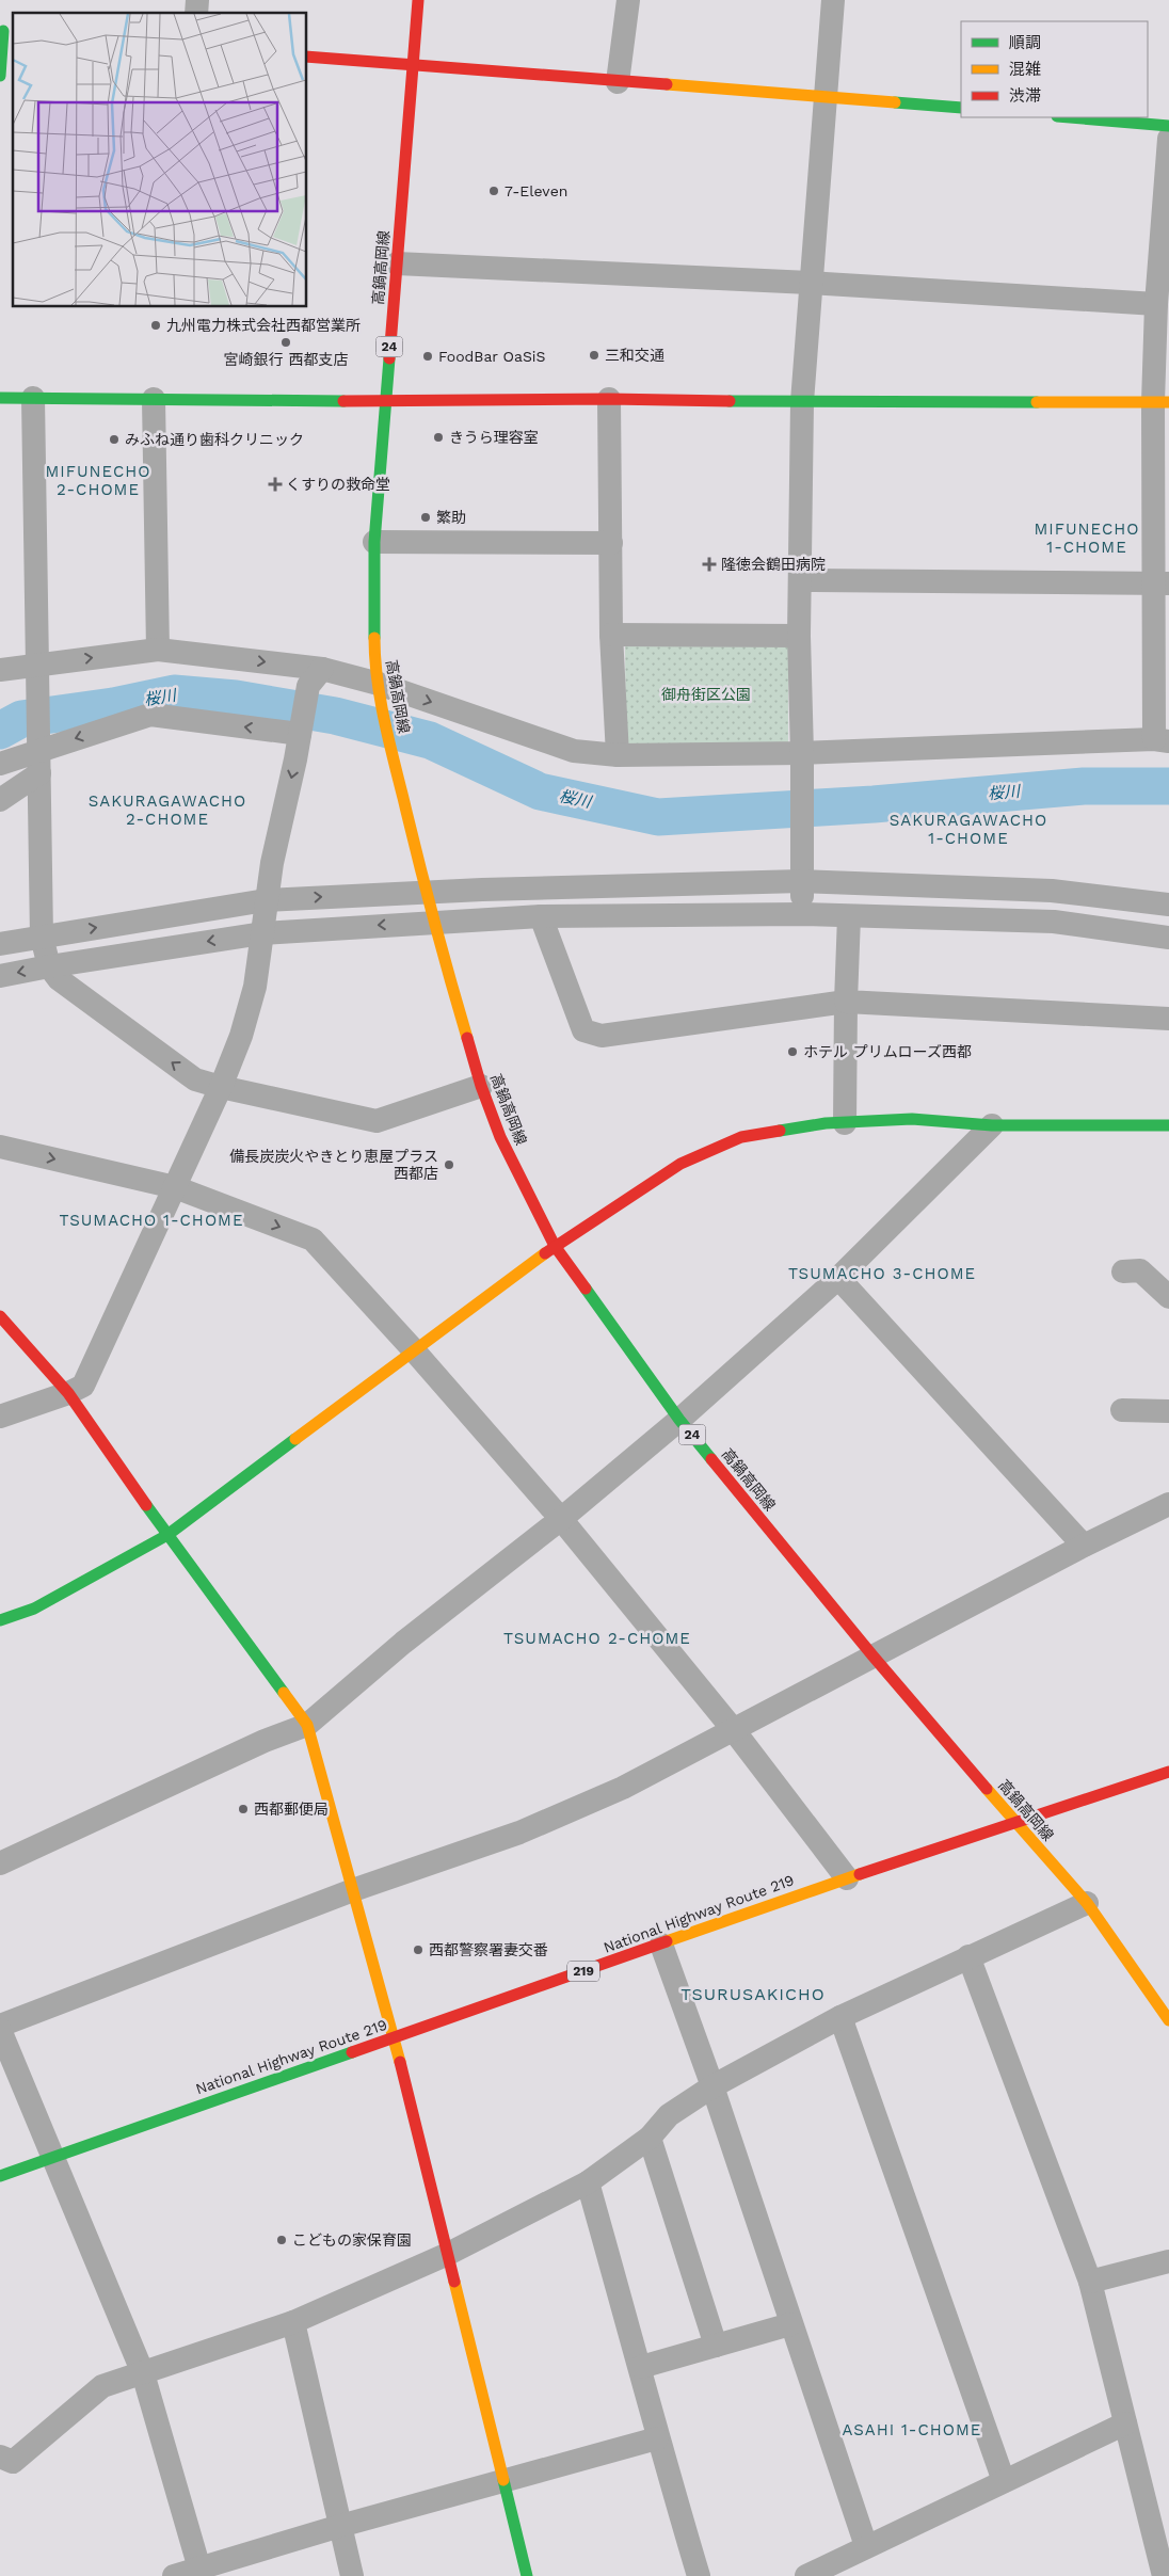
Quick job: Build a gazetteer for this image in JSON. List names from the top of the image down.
{
  "streets": {
    "main road": [
      "高鍋高岡線",
      "24",
      "National Highway Route 219",
      "219"
    ]
  },
  "crossings": [
    ["高鍋高岡線", "National Highway Route 219"]
  ],
  "districts": [
    "MIFUNECHO 2-CHOME",
    "MIFUNECHO 1-CHOME",
    "SAKURAGAWACHO 2-CHOME",
    "SAKURAGAWACHO 1-CHOME",
    "TSUMACHO 1-CHOME",
    "TSUMACHO 3-CHOME",
    "TSUMACHO 2-CHOME",
    "TSURUSAKICHO",
    "ASAHI 1-CHOME"
  ],
  "water": ["桜川"],
  "parks": ["御舟街区公園"],
  "places": {
    "other": [
      "7-Eleven",
      "九州電力株式会社西都営業所",
      "宮崎銀行 西都支店",
      "三和交通",
      "FoodBar OaSiS",
      "きうら理容室",
      "みふね通り歯科クリニック",
      "繁助",
      "ホテル プリムローズ西都",
      "備長炭炭火やきとり恵屋プラス 西都店",
      "西都郵便局",
      "西都警察署妻交番",
      "こどもの家保育園"
    ],
    "health": ["くすりの救命堂", "隆徳会鶴田病院"]
  },
  "legend": ["順調", "混雑", "渋滞"]
}
